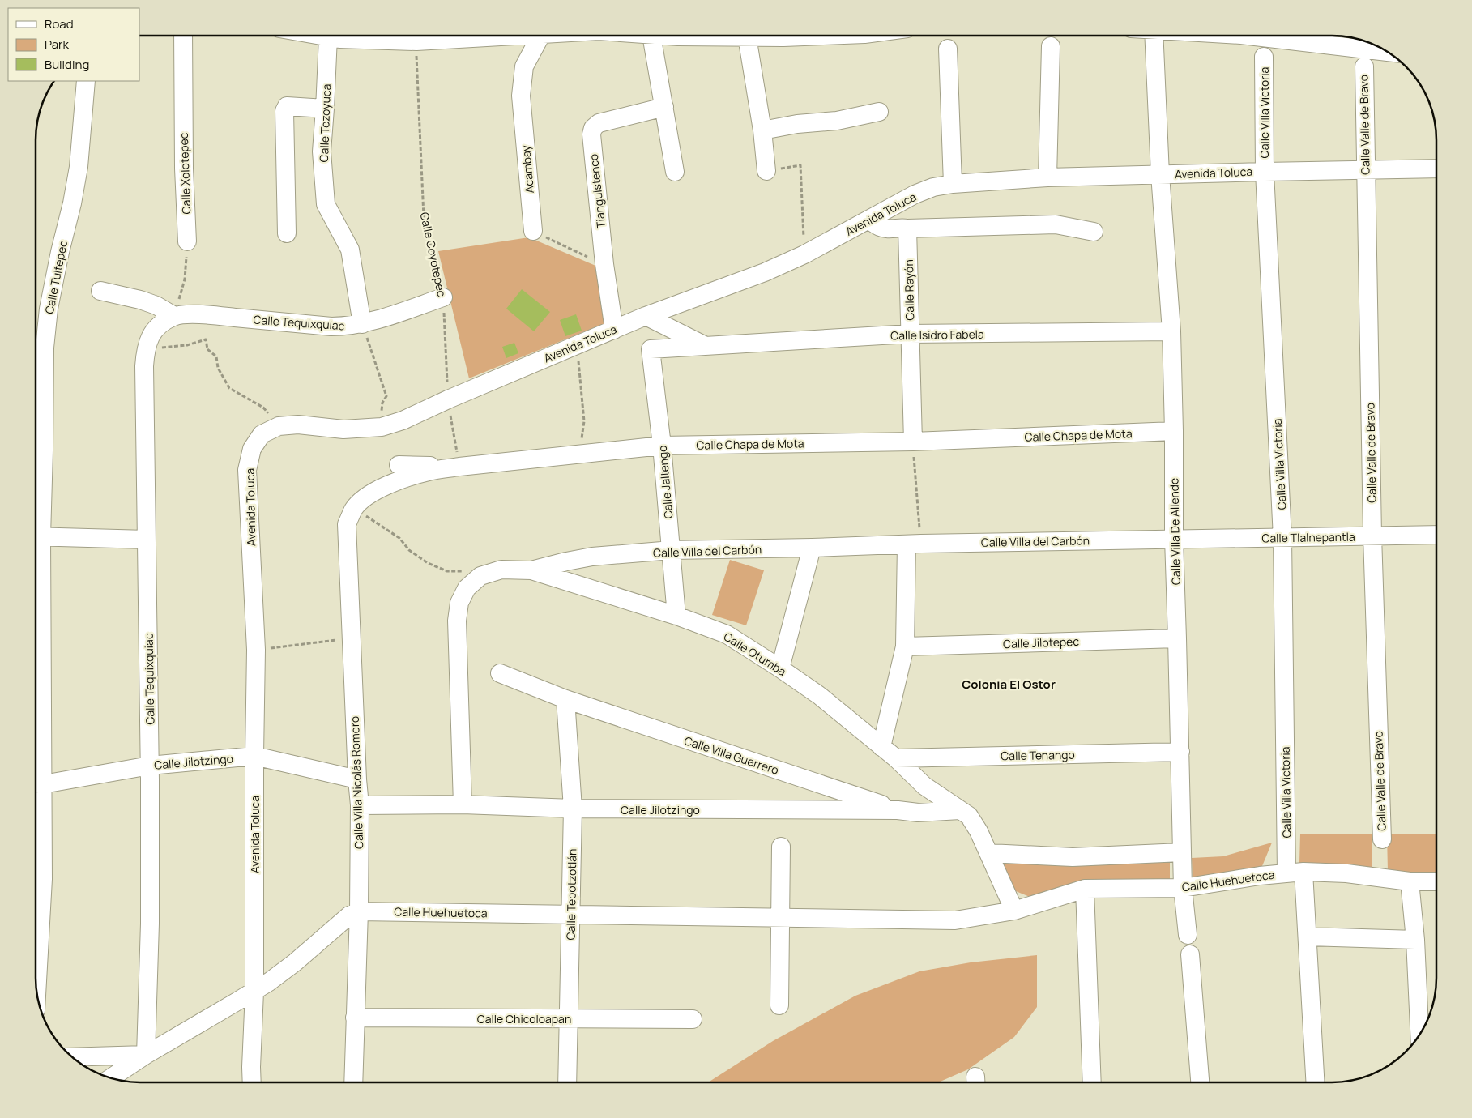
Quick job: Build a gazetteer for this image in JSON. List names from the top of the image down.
{
  "streets": {
    "street": [
      "Calle Villa Victoria",
      "Calle Tezoyuca",
      "Calle Valle de Bravo",
      "Acambay",
      "Avenida Toluca",
      "Calle Xolotepec",
      "Tianguistenco",
      "Calle Tultepec",
      "Calle Rayón",
      "Calle Tequixquiac",
      "Calle Isidro Fabela",
      "Calle Chapa de Mota",
      "Calle Jaltengo",
      "Calle Villa De Allende",
      "Calle Tlalnepantla",
      "Calle Villa del Carbón",
      "Calle Jilotepec",
      "Calle Otumba",
      "Calle Villa Guerrero",
      "Calle Tenango",
      "Calle Jilotzingo",
      "Calle Villa Nicolás Romero",
      "Calle Huehuetoca",
      "Calle Tepotzotlán",
      "Calle Chicoloapan"
    ],
    "path": ["Calle Coyotepec"]
  },
  "crossings": [
    ["Calle Villa Victoria", "Avenida Toluca"],
    ["Calle Villa Victoria", "Calle Tlalnepantla"],
    ["Calle Villa Victoria", "Calle Huehuetoca"],
    ["Calle Tezoyuca", "Calle Tequixquiac"],
    ["Calle Valle de Bravo", "Avenida Toluca"],
    ["Calle Valle de Bravo", "Calle Tlalnepantla"],
    ["Avenida Toluca", "Tianguistenco"],
    ["Avenida Toluca", "Calle Coyotepec"],
    ["Avenida Toluca", "Calle Isidro Fabela"],
    ["Avenida Toluca", "Calle Villa De Allende"],
    ["Avenida Toluca", "Calle Jilotzingo"],
    ["Calle Coyotepec", "Calle Tequixquiac"],
    ["Calle Coyotepec", "Calle Chapa de Mota"],
    ["Calle Tultepec", "Calle Jilotzingo"],
    ["Calle Rayón", "Calle Isidro Fabela"],
    ["Calle Rayón", "Calle Chapa de Mota"],
    ["Calle Tequixquiac", "Calle Jilotzingo"],
    ["Calle Isidro Fabela", "Calle Jaltengo"],
    ["Calle Isidro Fabela", "Calle Villa De Allende"],
    ["Calle Chapa de Mota", "Calle Jaltengo"],
    ["Calle Chapa de Mota", "Calle Villa De Allende"],
    ["Calle Chapa de Mota", "Calle Villa Nicolás Romero"],
    ["Calle Jaltengo", "Calle Villa del Carbón"],
    ["Calle Jaltengo", "Calle Otumba"],
    ["Calle Villa De Allende", "Calle Tlalnepantla"],
    ["Calle Villa De Allende", "Calle Villa del Carbón"],
    ["Calle Villa De Allende", "Calle Jilotepec"],
    ["Calle Villa De Allende", "Calle Tenango"],
    ["Calle Villa De Allende", "Calle Huehuetoca"],
    ["Calle Tlalnepantla", "Calle Villa del Carbón"],
    ["Calle Villa del Carbón", "Calle Otumba"],
    ["Calle Villa del Carbón", "Calle Jilotzingo"],
    ["Calle Otumba", "Calle Tenango"],
    ["Calle Otumba", "Calle Jilotzingo"],
    ["Calle Otumba", "Calle Huehuetoca"],
    ["Calle Villa Guerrero", "Calle Jilotzingo"],
    ["Calle Villa Guerrero", "Calle Tepotzotlán"],
    ["Calle Jilotzingo", "Calle Villa Nicolás Romero"],
    ["Calle Jilotzingo", "Calle Tepotzotlán"],
    ["Calle Villa Nicolás Romero", "Calle Huehuetoca"],
    ["Calle Villa Nicolás Romero", "Calle Chicoloapan"],
    ["Calle Huehuetoca", "Calle Tepotzotlán"],
    ["Calle Tepotzotlán", "Calle Chicoloapan"]
  ],
  "districts": ["Colonia El Ostor"],
  "legend": ["Road", "Park", "Building"]
}
